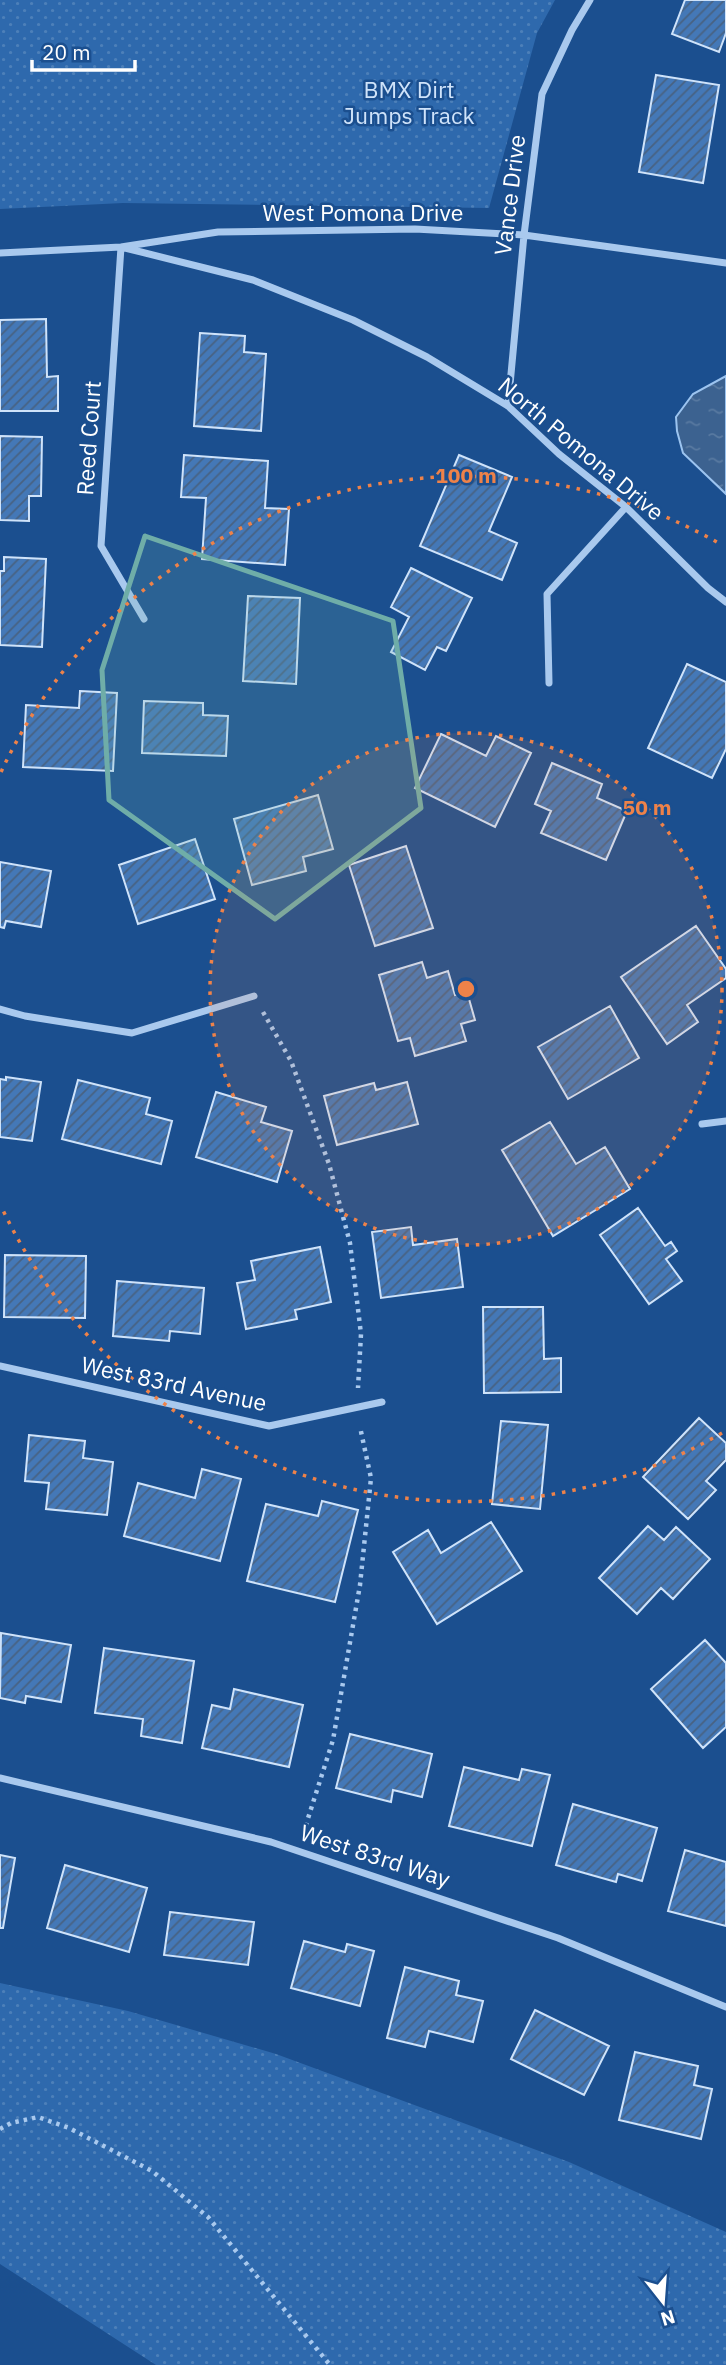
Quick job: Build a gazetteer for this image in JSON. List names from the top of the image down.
{
  "streets": {
    "street": [
      "Vance Drive",
      "West Pomona Drive",
      "Reed Court",
      "North Pomona Drive",
      "West 83rd Avenue",
      "West 83rd Way"
    ]
  },
  "crossings": [
    ["Vance Drive", "West Pomona Drive"],
    ["Vance Drive", "North Pomona Drive"],
    ["West Pomona Drive", "Reed Court"],
    ["West Pomona Drive", "North Pomona Drive"],
    ["Reed Court", "North Pomona Drive"]
  ],
  "parks": ["BMX Dirt Jumps Track"],
  "scale_bar": "20 m",
  "north": "bottom",
  "rings": ["100 m", "50 m"]
}
